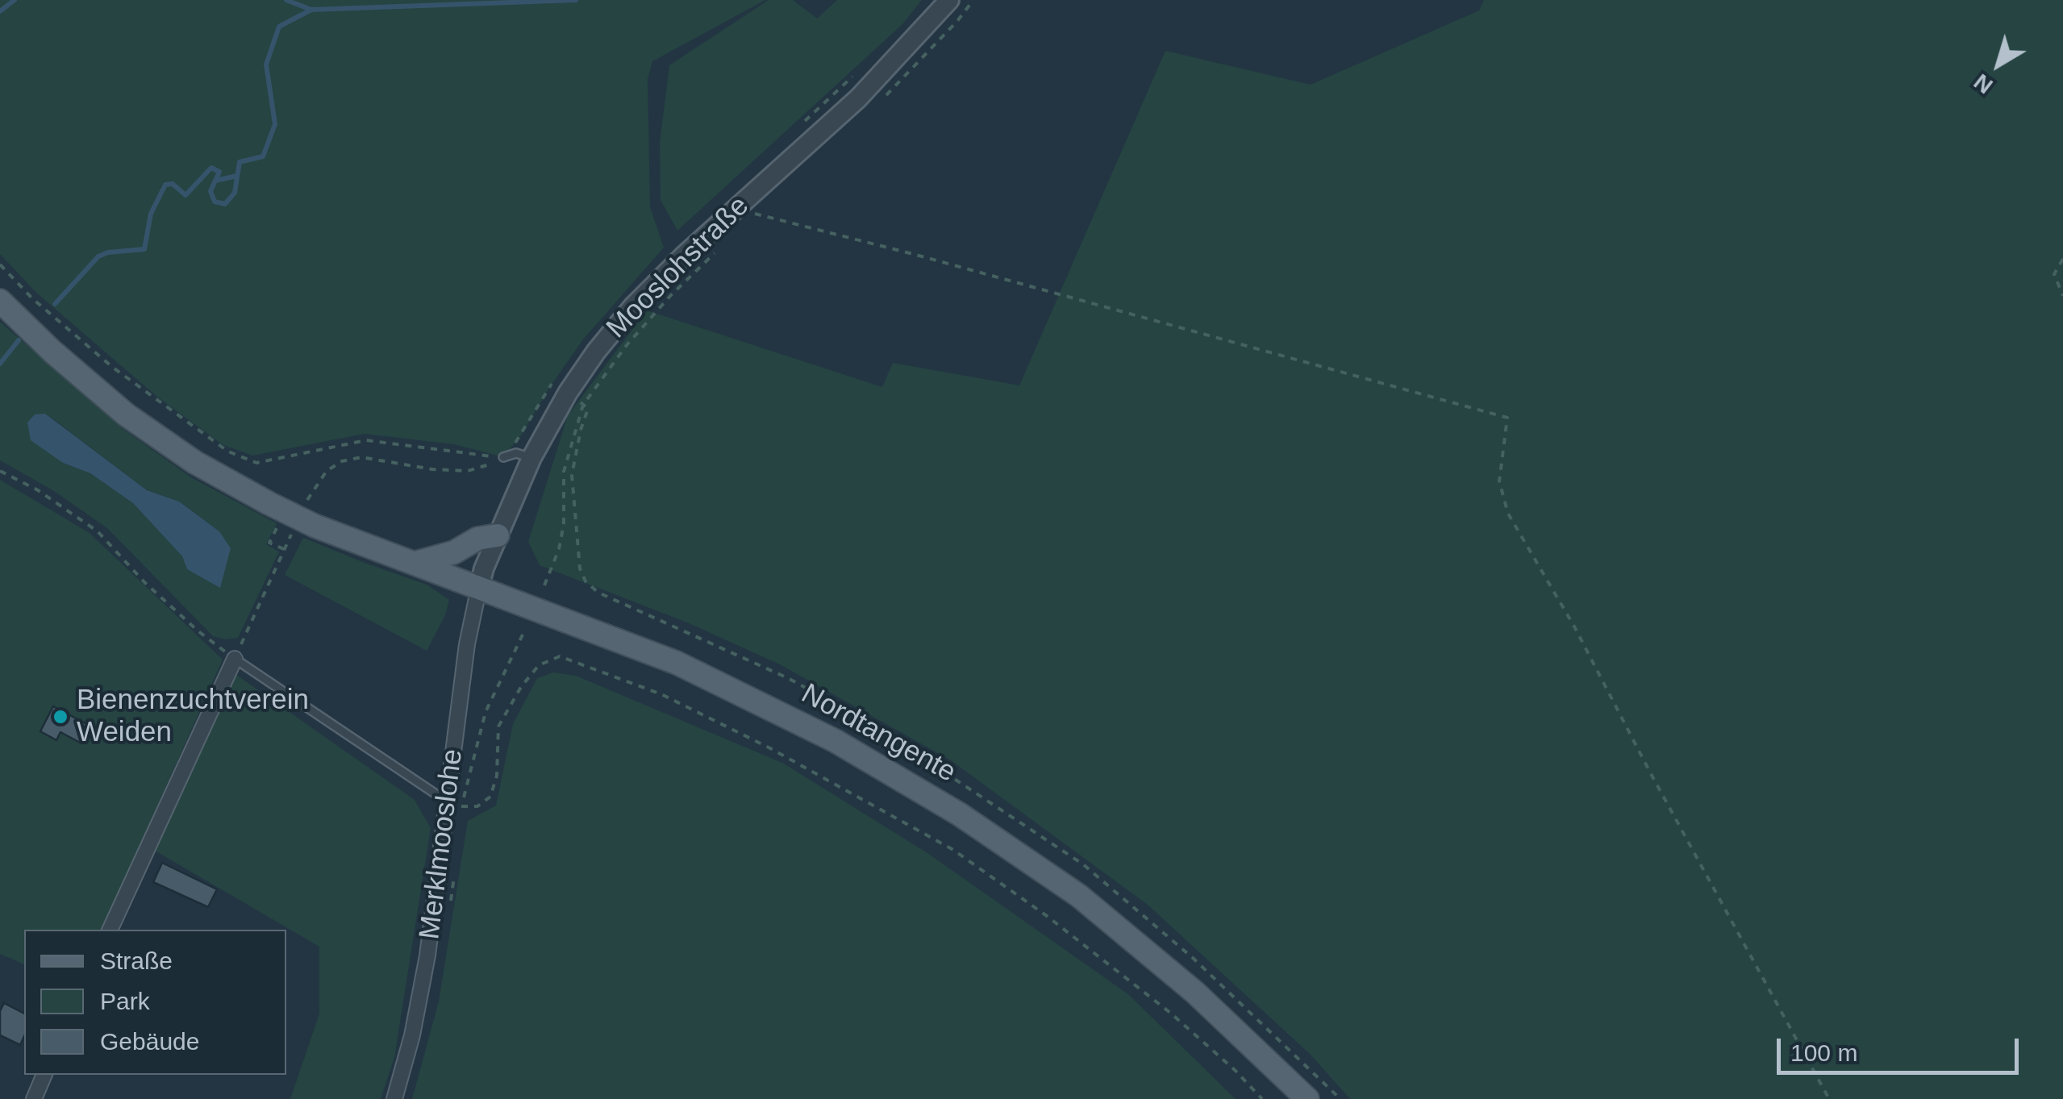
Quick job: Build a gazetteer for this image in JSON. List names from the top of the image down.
{
  "streets": {
    "main road": ["Nordtangente"],
    "street": ["Mooslohstraße", "Merklmooslohe"]
  },
  "crossings": [
    ["Mooslohstraße", "Nordtangente"],
    ["Mooslohstraße", "Merklmooslohe"],
    ["Nordtangente", "Merklmooslohe"]
  ],
  "places": ["Bienenzuchtverein Weiden"],
  "legend": ["Straße", "Park", "Gebäude"],
  "scale_bar": "100 m",
  "north": "bottom left"
}
